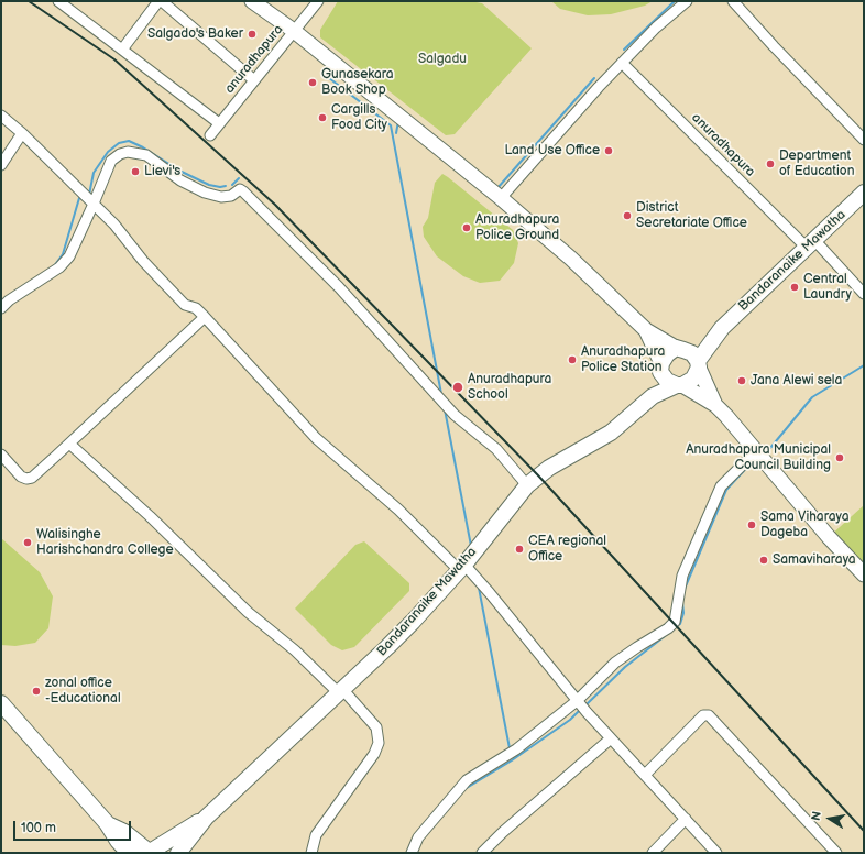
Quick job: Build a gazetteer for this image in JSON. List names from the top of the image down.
{
  "streets": {
    "highway": ["Bandaranaike Mawatha"],
    "street": ["anuradhapura"]
  },
  "crossings": [
    ["anuradhapura", "Bandaranaike Mawatha"]
  ],
  "parks": ["Salgadu"],
  "places": [
    "Salgado's Baker",
    "Gunasekara Book Shop",
    "Cargills Food City",
    "Land Use Office",
    "Department of Education",
    "Lievi's",
    "District Secretariate Office",
    "Anuradhapura Police Ground",
    "Central Laundry",
    "Anuradhapura Police Station",
    "Jana Alewi sela",
    "Anuradhapura School",
    "Anuradhapura Municipal Council Building",
    "Sama Viharaya Dageba",
    "Walisinghe Harishchandra College",
    "CEA regional Office",
    "Samaviharaya",
    "zonal office -Educational"
  ],
  "scale_bar": "100 m",
  "north": "left"
}
